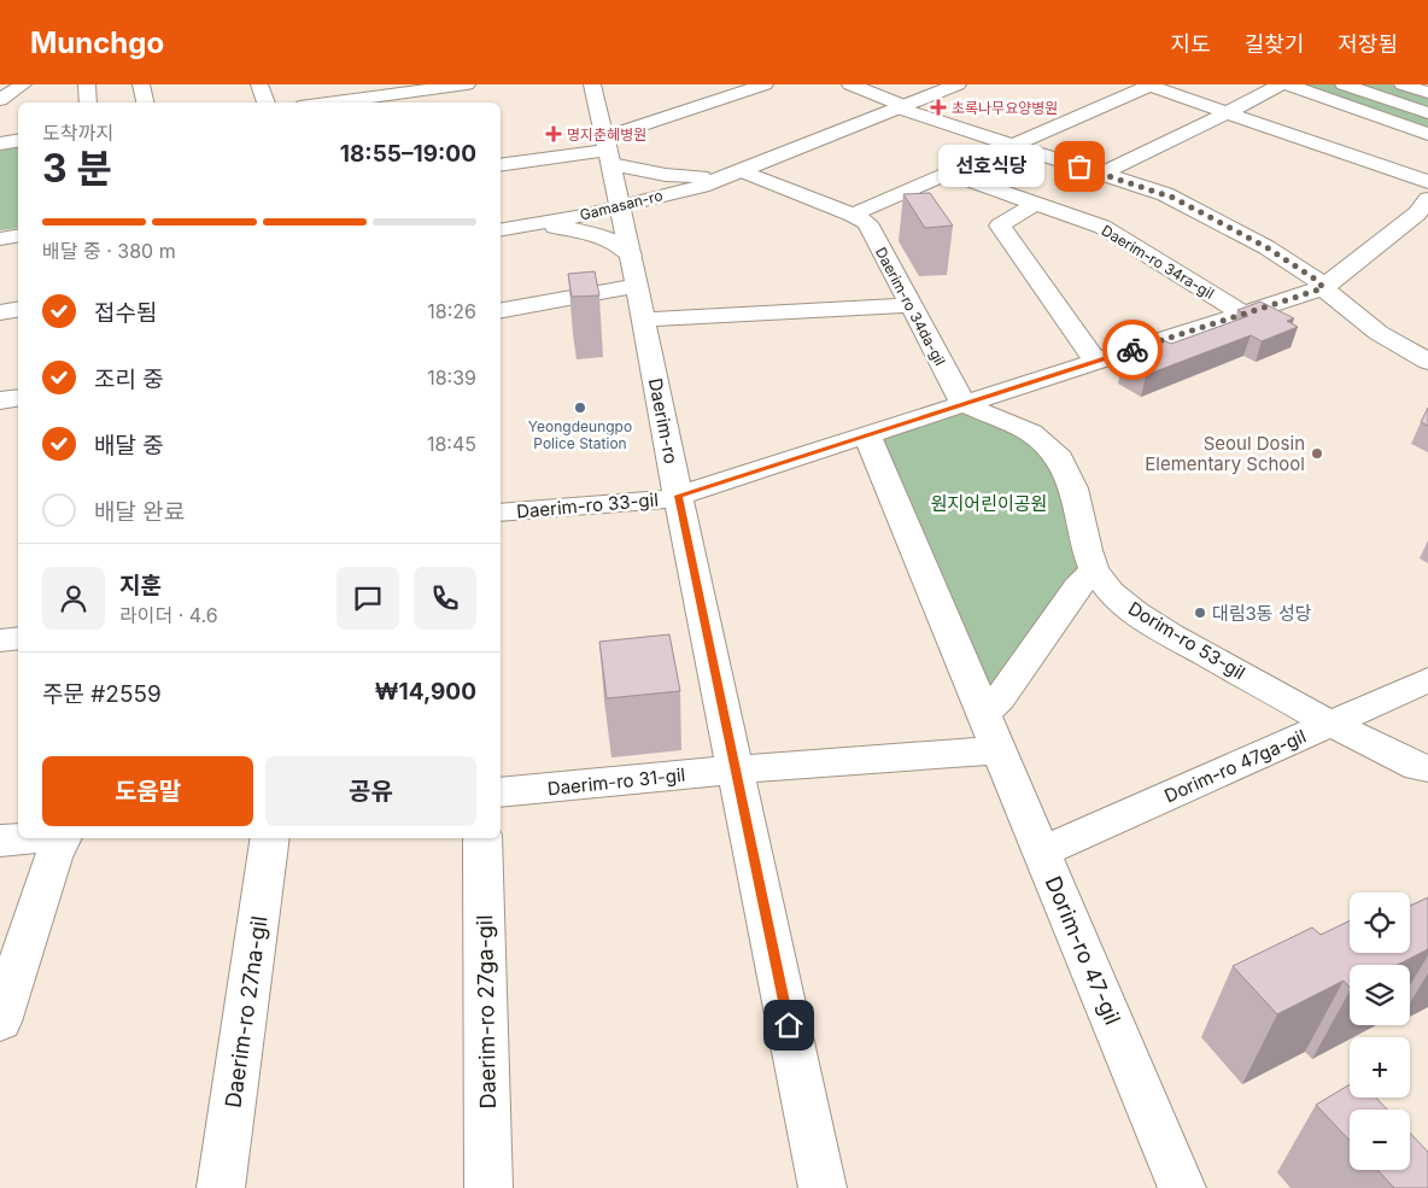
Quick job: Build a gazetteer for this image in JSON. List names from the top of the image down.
{
  "streets": {
    "street": [
      "Gamasan-ro",
      "Daerim-ro 34ra-gil",
      "Daerim-ro 34da-gil",
      "Daerim-ro",
      "Daerim-ro 33-gil",
      "Dorim-ro 53-gil",
      "Dorim-ro 47ga-gil",
      "Daerim-ro 31-gil",
      "Dorim-ro 47-gil",
      "Daerim-ro 27na-gil",
      "Daerim-ro 27ga-gil"
    ]
  },
  "crossings": [
    ["Gamasan-ro", "Daerim-ro"],
    ["Daerim-ro 34ra-gil", "Daerim-ro 33-gil"],
    ["Daerim-ro 34da-gil", "Daerim-ro 33-gil"],
    ["Daerim-ro 34da-gil", "Dorim-ro 53-gil"],
    ["Daerim-ro", "Daerim-ro 33-gil"],
    ["Daerim-ro", "Daerim-ro 31-gil"],
    ["Daerim-ro 33-gil", "Dorim-ro 53-gil"],
    ["Daerim-ro 33-gil", "Dorim-ro 47-gil"],
    ["Dorim-ro 53-gil", "Dorim-ro 47ga-gil"],
    ["Dorim-ro 47ga-gil", "Dorim-ro 47-gil"]
  ],
  "parks": ["원지어린이공원"],
  "places": {
    "health": ["초록나무요양병원", "명지춘혜병원"],
    "other": [
      "선호식당",
      "Yeongdeungpo Police Station",
      "Seoul Dosin Elementary School",
      "대림3동 성당"
    ]
  },
  "page": {
    "header": "Munchgo",
    "nav": ["지도", "길찾기", "저장됨"],
    "heading": ["3 분", "도착까지", "18:55–19:00"],
    "panel": [
      "지훈",
      "라이더 · 4.6",
      "주문 #2559",
      "₩14,900"
    ],
    "bubble": "선호식당",
    "bar": "배달 중 · 380 m",
    "list": [
      ["접수됨", "18:26"],
      ["조리 중", "18:39"],
      ["배달 중", "18:45"],
      "배달 완료"
    ],
    "buttons": ["도움말", "공유"],
    "map_buttons": ["+", "−"]
  }
}
